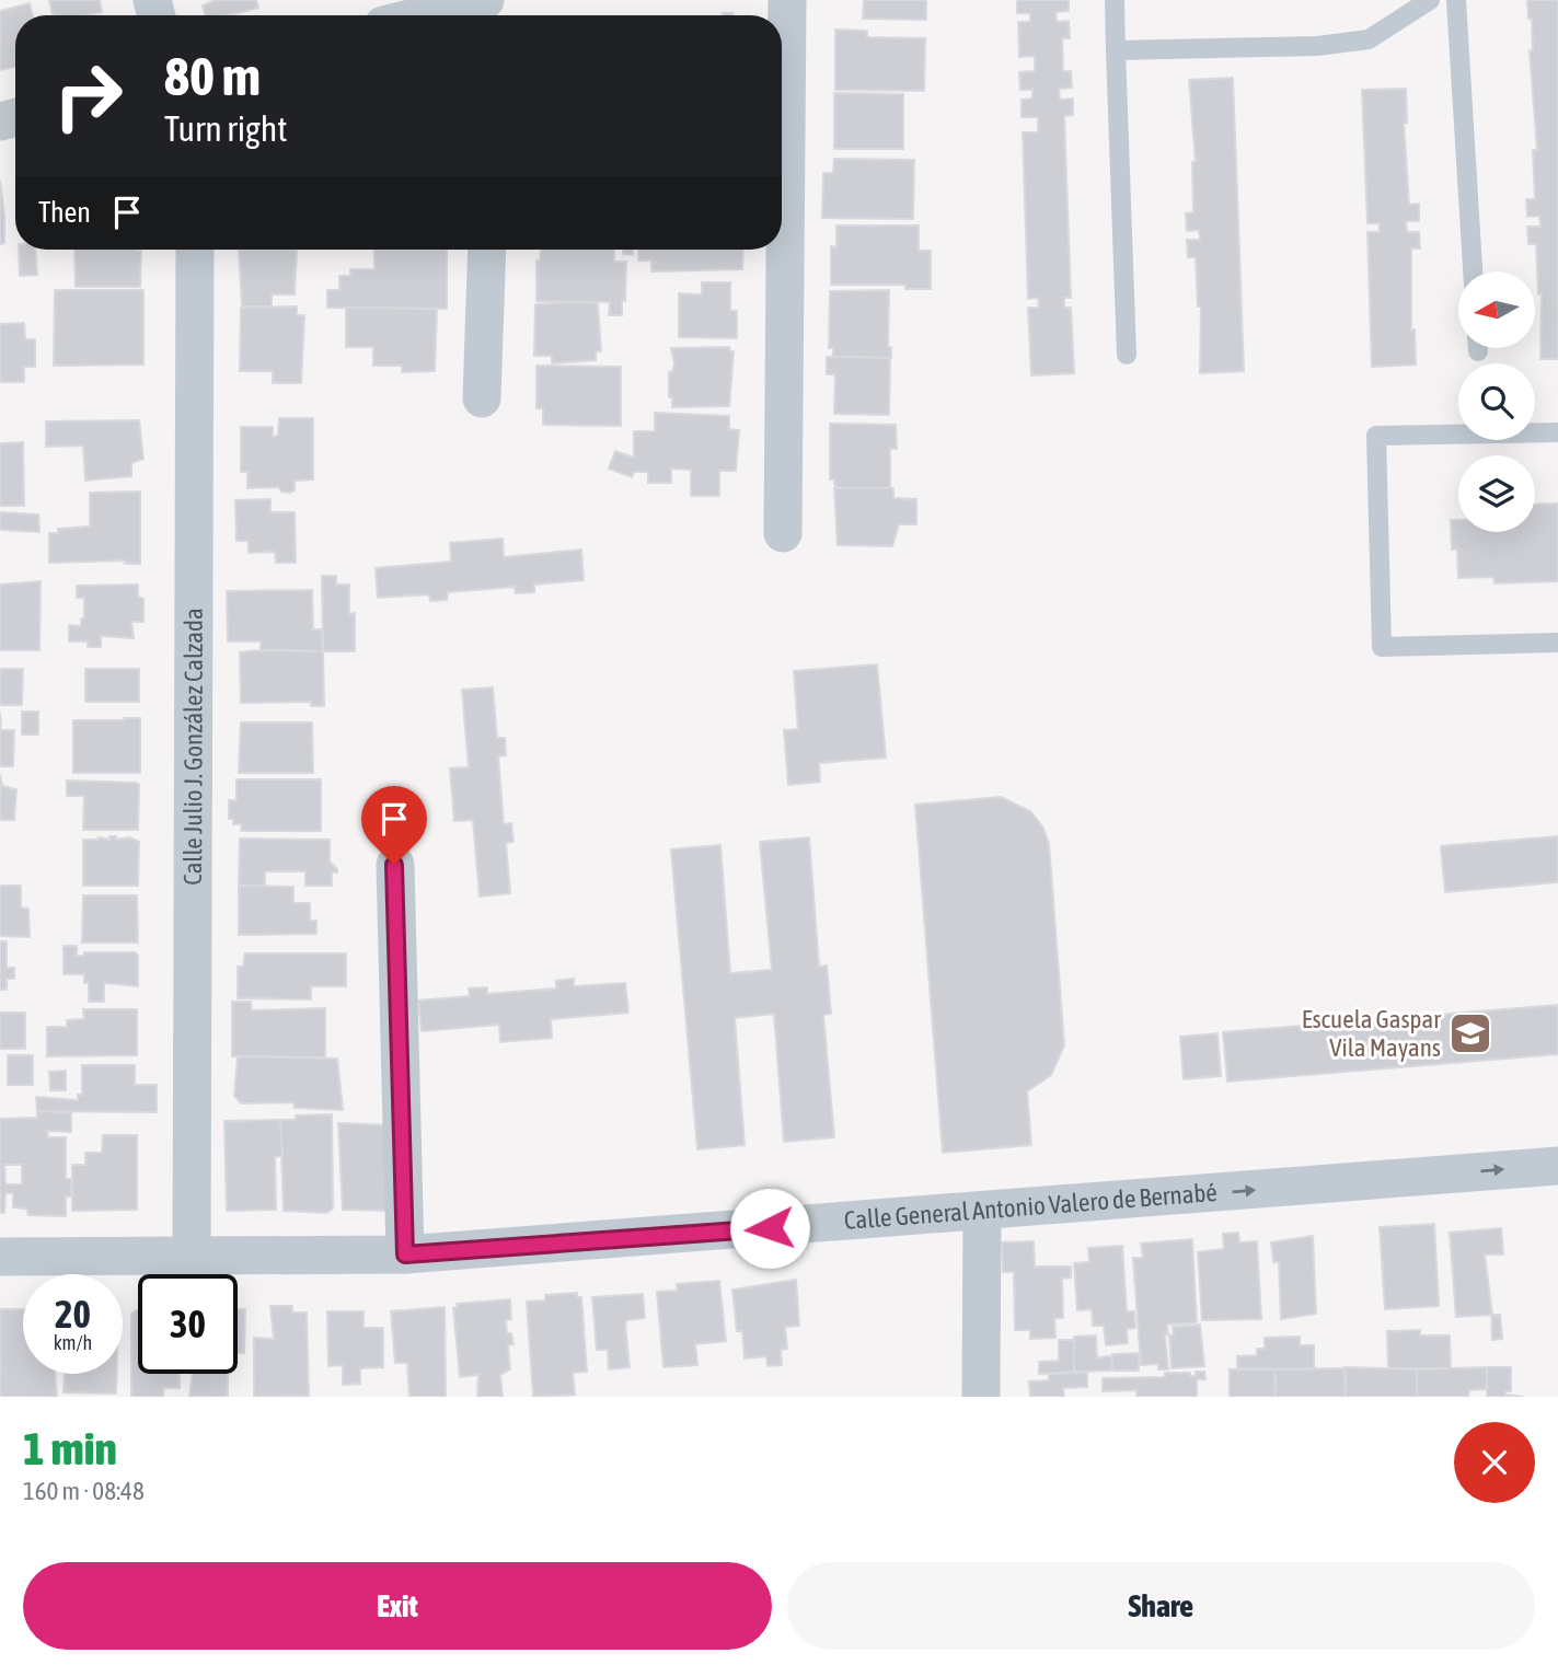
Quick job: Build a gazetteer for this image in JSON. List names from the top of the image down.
{
  "streets": {
    "street": ["Calle Julio J. González Calzada", "Calle General Antonio Valero de Bernabé"]
  },
  "crossings": [
    ["Calle Julio J. González Calzada", "Calle General Antonio Valero de Bernabé"]
  ],
  "one_way": ["Calle General Antonio Valero de Bernabé"],
  "places": {
    "school or university": ["Escuela Gaspar Vila Mayans"]
  },
  "north": "left",
  "page": {
    "turn": ["80 m", "Turn right"],
    "then": "Then",
    "speed": "20 km/h",
    "limit": "30",
    "heading": ["1 min", "160 m · 08:48"],
    "buttons": ["Exit", "Share"]
  }
}
